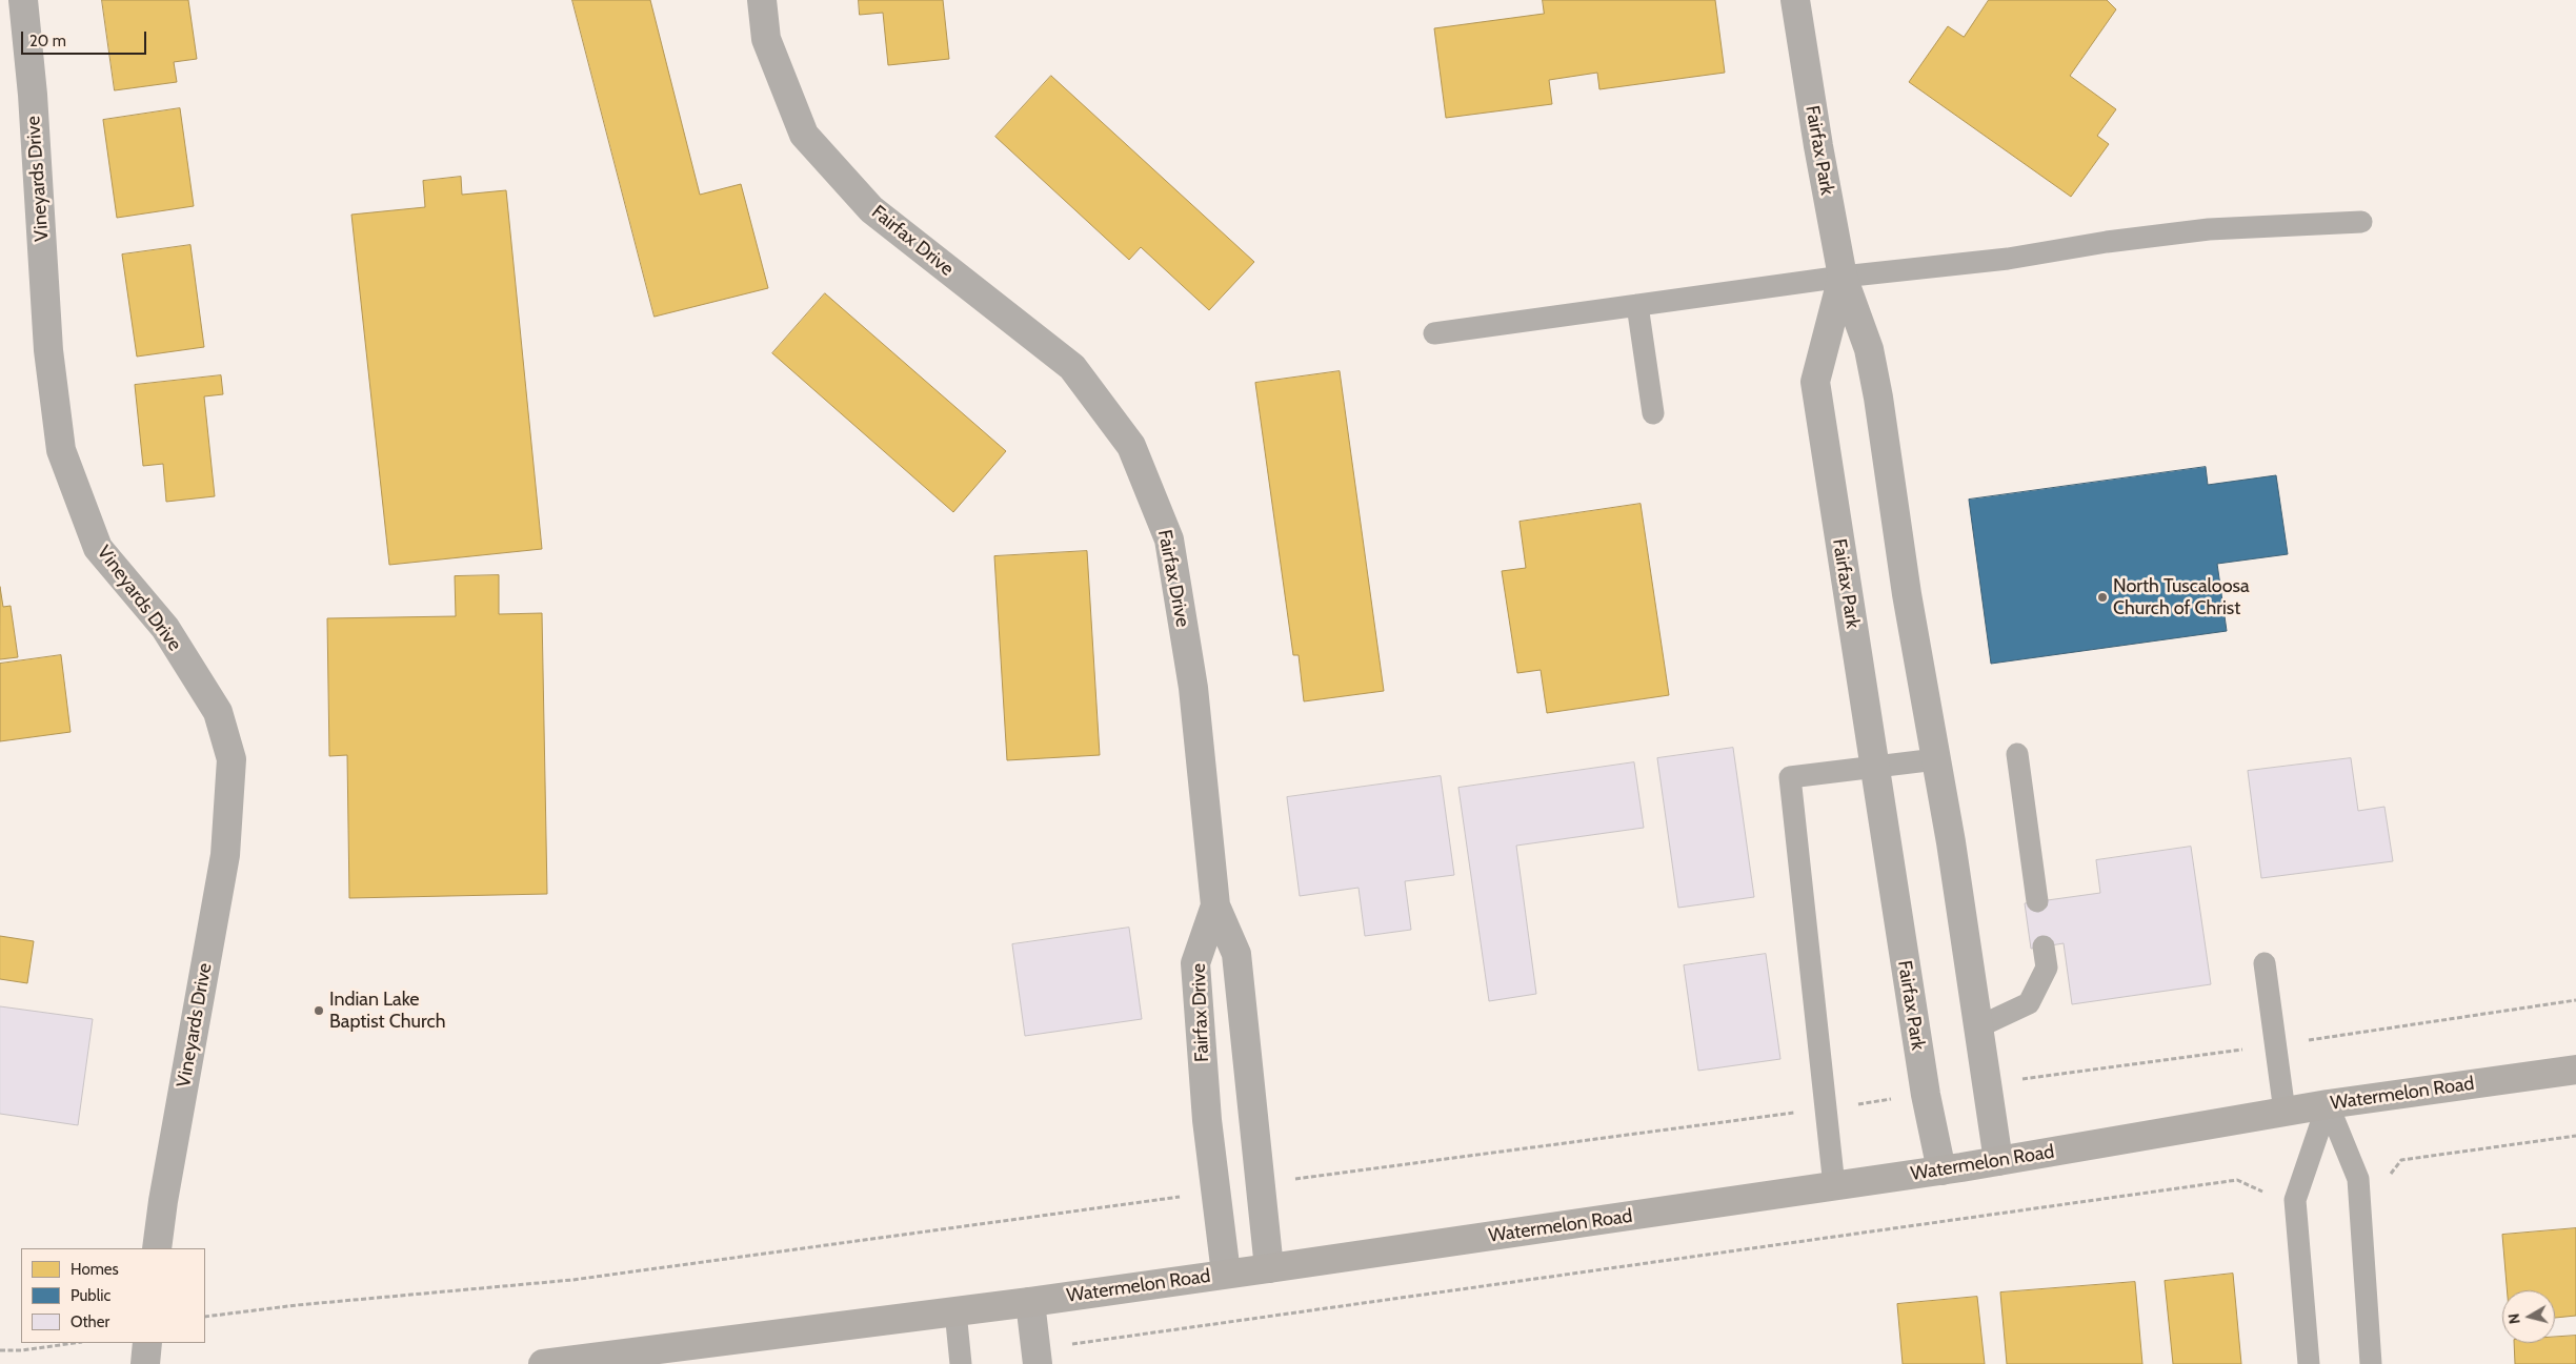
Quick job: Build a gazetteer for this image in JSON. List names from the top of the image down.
{
  "streets": {
    "main road": ["Watermelon Road"],
    "street": ["Fairfax Park", "Vineyards Drive", "Fairfax Drive"]
  },
  "crossings": [
    ["Fairfax Park", "Watermelon Road"],
    ["Fairfax Drive", "Watermelon Road"]
  ],
  "places": ["North Tuscaloosa Church of Christ", "Indian Lake Baptist Church"],
  "legend": ["Homes", "Public", "Other"],
  "scale_bar": "20 m",
  "north": "left"
}
